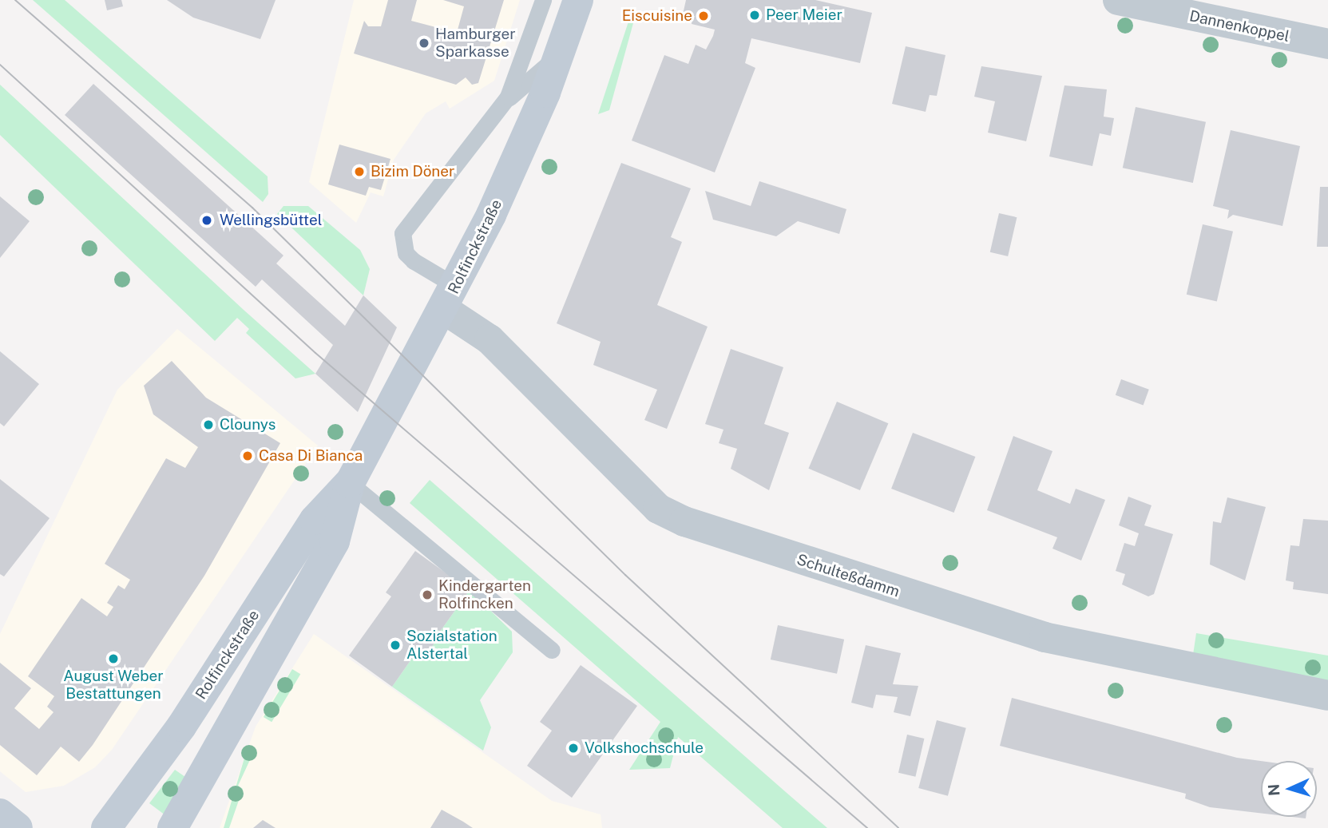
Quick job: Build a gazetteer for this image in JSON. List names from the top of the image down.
{
  "streets": {
    "main road": ["Rolfinckstraße"],
    "street": ["Dannenkoppel", "Schulteßdamm"]
  },
  "crossings": [
    ["Rolfinckstraße", "Schulteßdamm"]
  ],
  "places": [
    "Peer Meier",
    "Eiscuisine",
    "Hamburger Sparkasse",
    "Bizim Döner",
    "Wellingsbüttel",
    "Clounys",
    "Casa Di Bianca",
    "Kindergarten Rolfincken",
    "Sozialstation Alstertal",
    "August Weber Bestattungen",
    "Volkshochschule"
  ],
  "north": "left"
}
